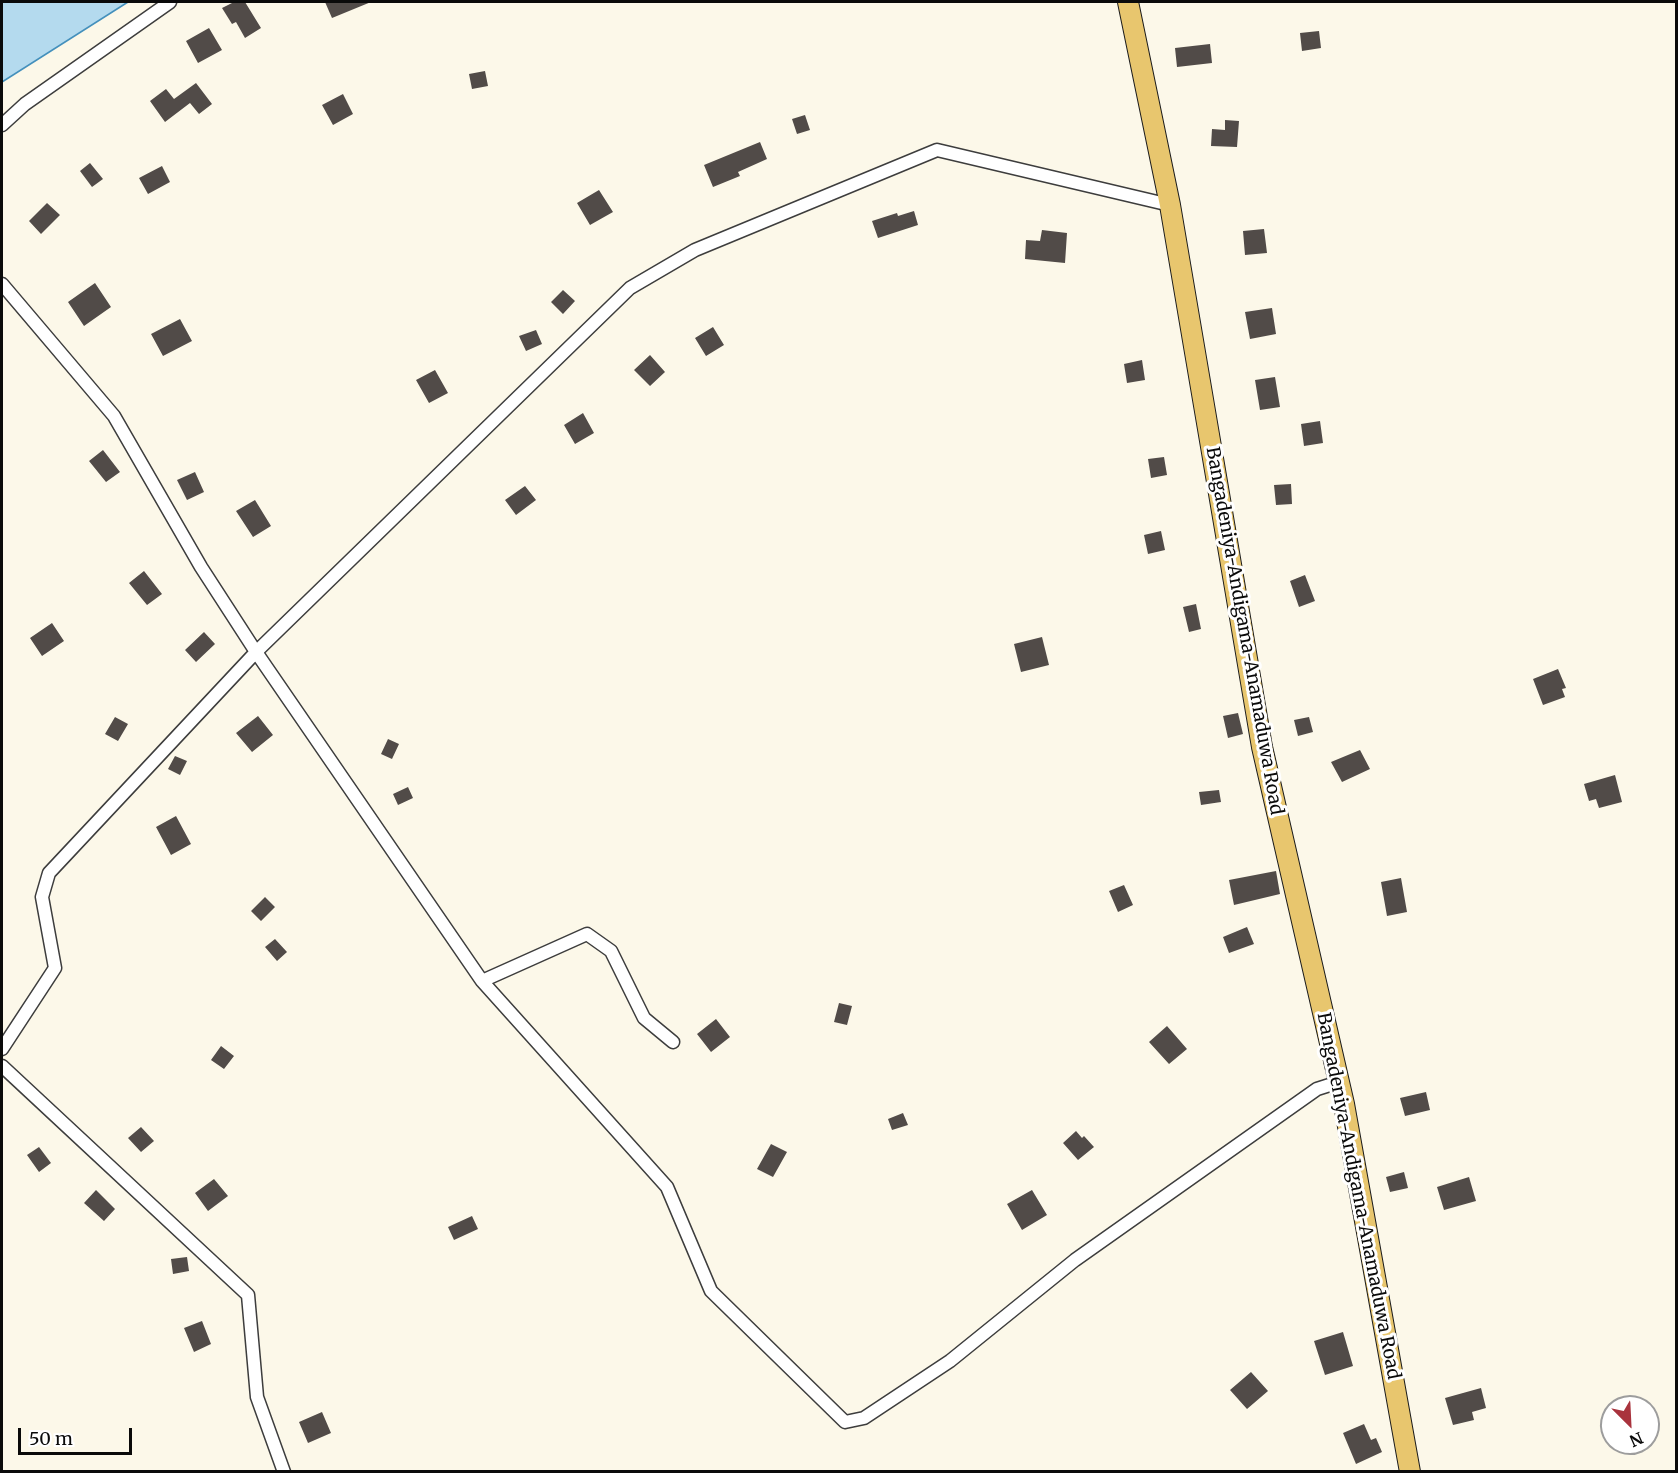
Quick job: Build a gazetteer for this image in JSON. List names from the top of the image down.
{
  "streets": {
    "main road": ["Bangadeniya-Andigama-Anamaduwa Road"]
  },
  "scale_bar": "50 m",
  "north": "bottom right"
}
